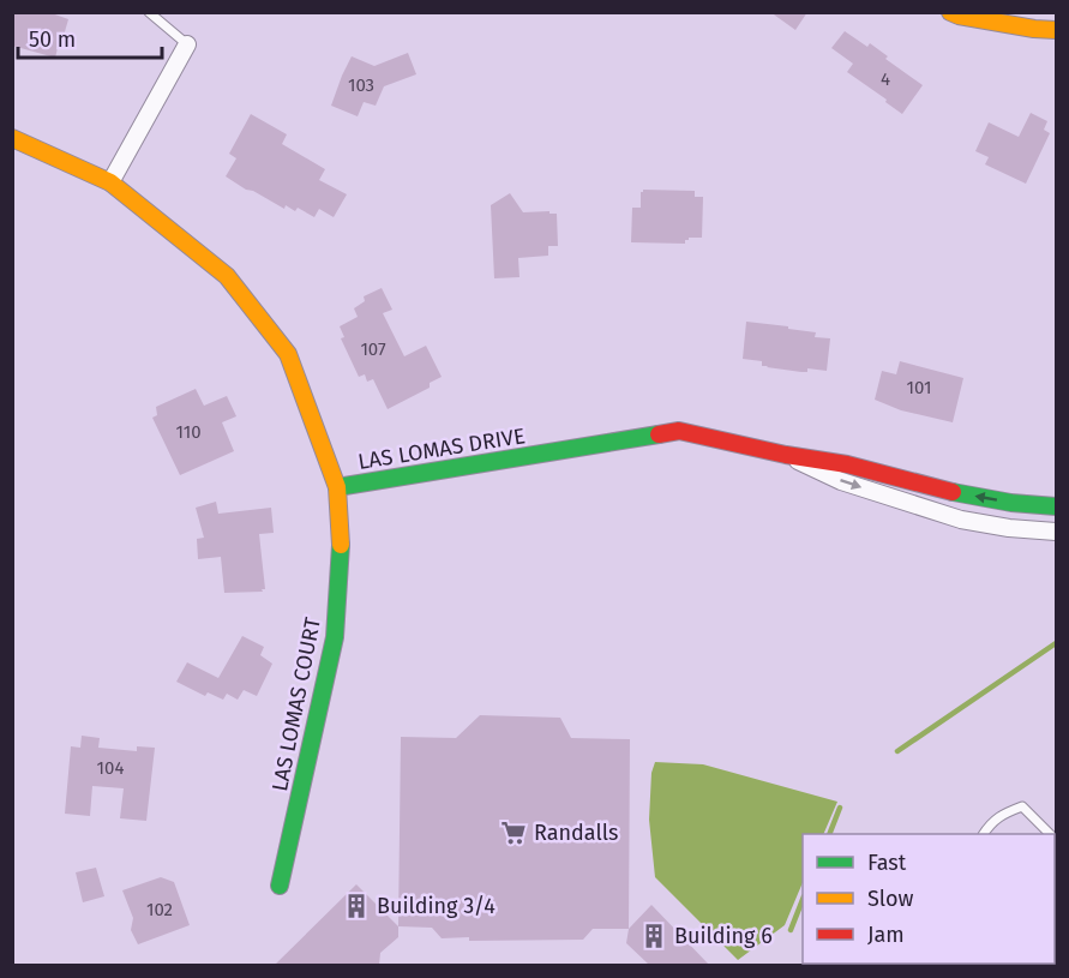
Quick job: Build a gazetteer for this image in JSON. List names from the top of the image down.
{
  "streets": {
    "street": ["LAS LOMAS DRIVE", "LAS LOMAS COURT"]
  },
  "crossings": [
    ["LAS LOMAS DRIVE", "LAS LOMAS COURT"]
  ],
  "places": {
    "supermarket": ["Randalls"],
    "building": ["Building 3/4", "Building 6"]
  },
  "house_numbers": [
    "4",
    "103",
    "107",
    "101",
    "110",
    "104",
    "102"
  ],
  "legend": ["Fast", "Slow", "Jam"],
  "scale_bar": "50 m"
}
